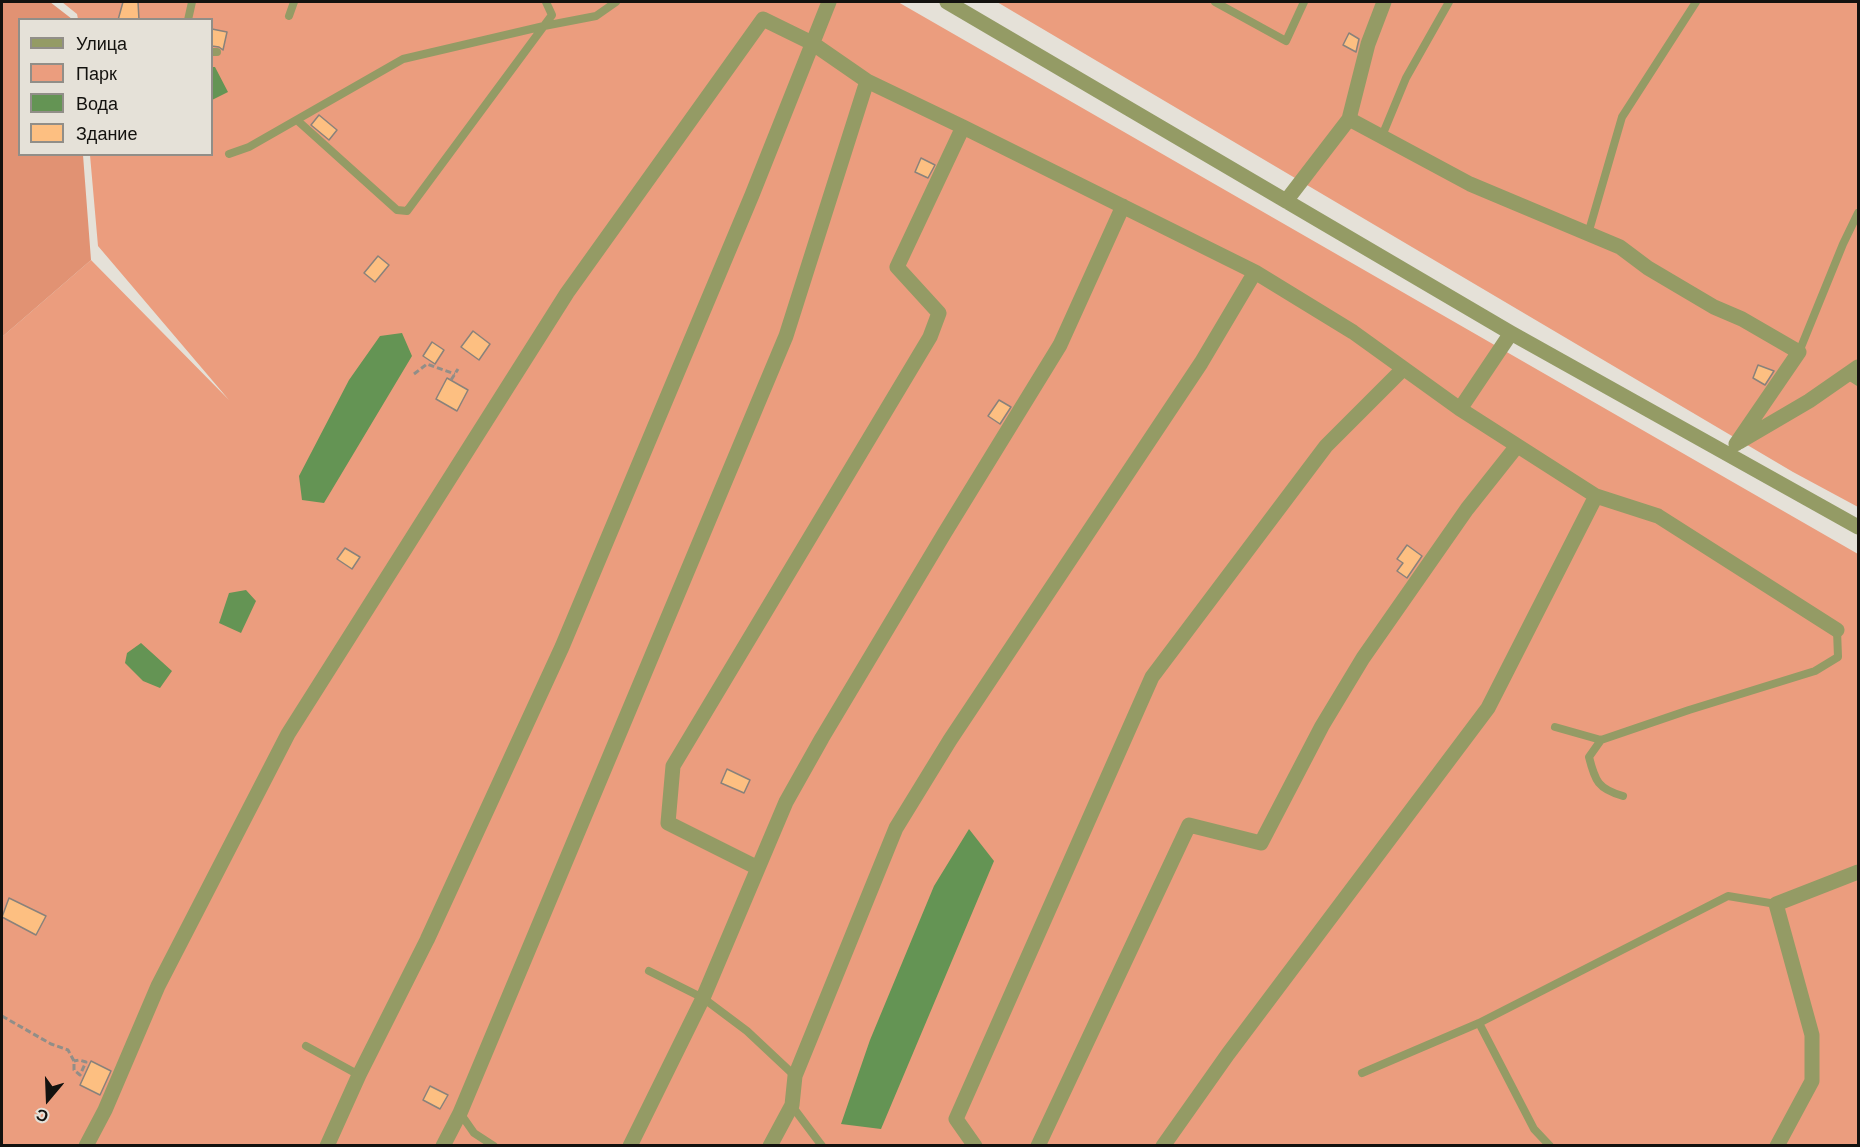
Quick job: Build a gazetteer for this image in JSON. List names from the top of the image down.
{
  "legend": [
    "Улица",
    "Парк",
    "Вода",
    "Здание"
  ],
  "north": "bottom"
}
